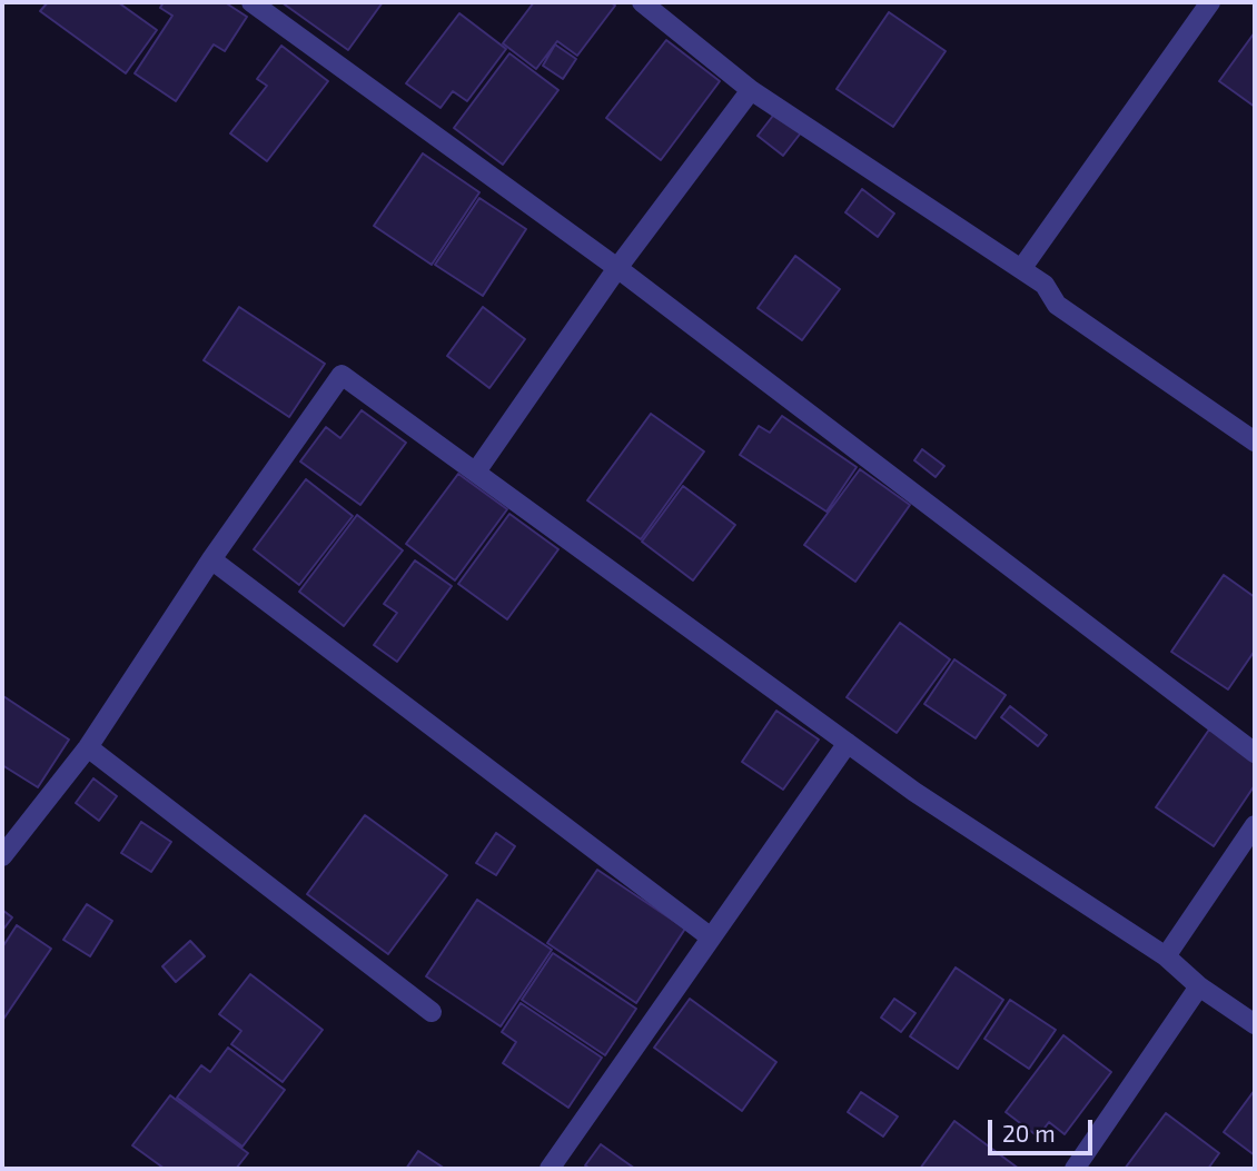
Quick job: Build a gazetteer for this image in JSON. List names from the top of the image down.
{
  "scale_bar": "20 m"
}
